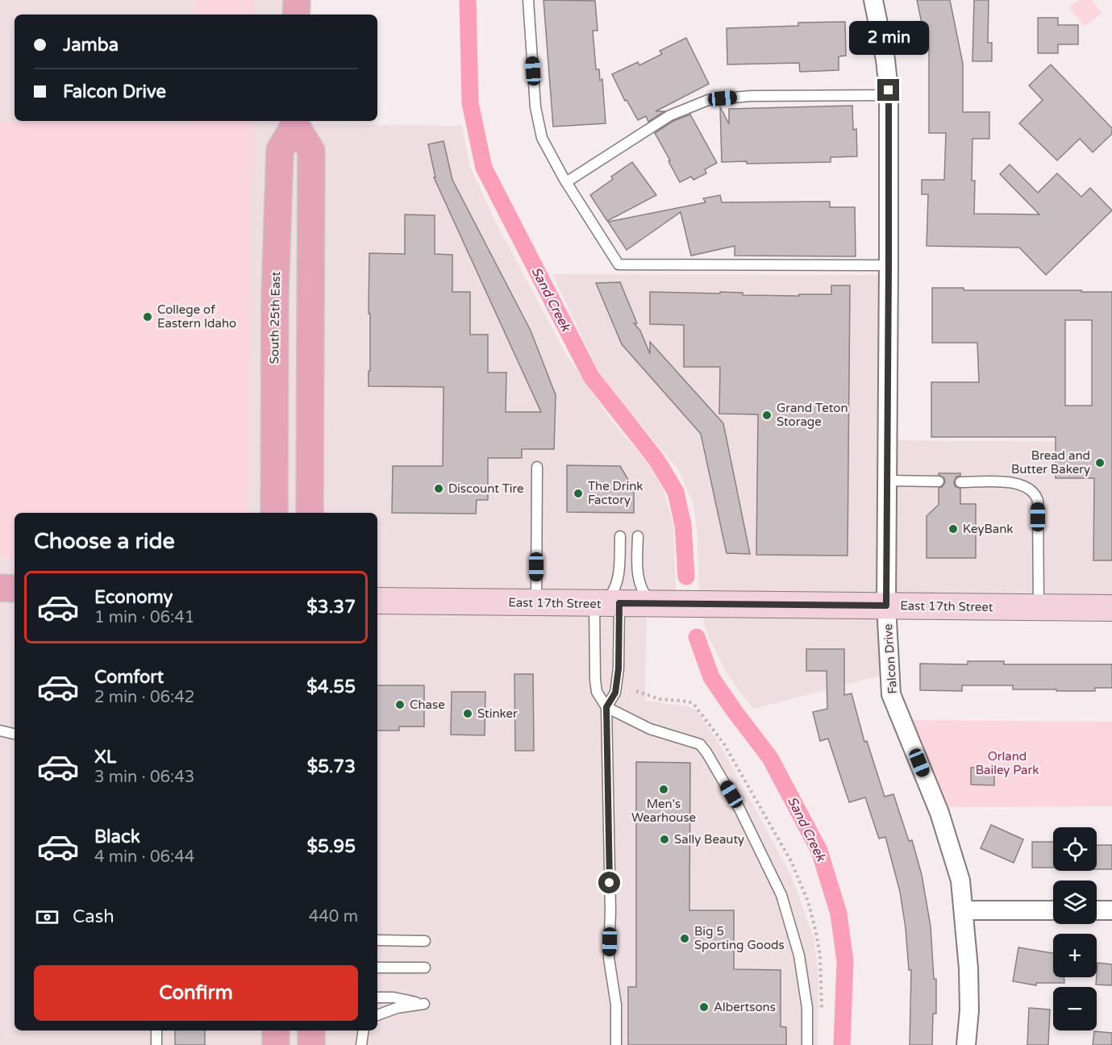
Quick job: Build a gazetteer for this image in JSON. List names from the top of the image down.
{
  "streets": {
    "main road": ["South 25th East", "East 17th Street"],
    "street": ["Falcon Drive"]
  },
  "crossings": [
    ["East 17th Street", "Falcon Drive"]
  ],
  "water": ["Sand Creek"],
  "parks": ["Orland Bailey Park"],
  "places": [
    "College of Eastern Idaho",
    "Grand Teton Storage",
    "Bread and Butter Bakery",
    "Discount Tire",
    "The Drink Factory",
    "KeyBank",
    "Chase",
    "Stinker",
    "Men's Wearhouse",
    "Sally Beauty",
    "Big 5 Sporting Goods",
    "Albertsons"
  ],
  "page": {
    "banner": ["Jamba", "Falcon Drive"],
    "bubble": "2 min",
    "heading": "Choose a ride",
    "list": [
      {
        "name": "Economy",
        "note": "1 min · 06:41",
        "value": "$3.37"
      },
      {
        "name": "Comfort",
        "note": "2 min · 06:42",
        "value": "$4.55"
      },
      {
        "name": "XL",
        "note": "3 min · 06:43",
        "value": "$5.73"
      },
      {
        "name": "Black",
        "note": "4 min · 06:44",
        "value": "$5.95"
      }
    ],
    "map_buttons": ["+", "−"],
    "pay": ["Cash", "440 m"],
    "buttons": "Confirm"
  }
}
